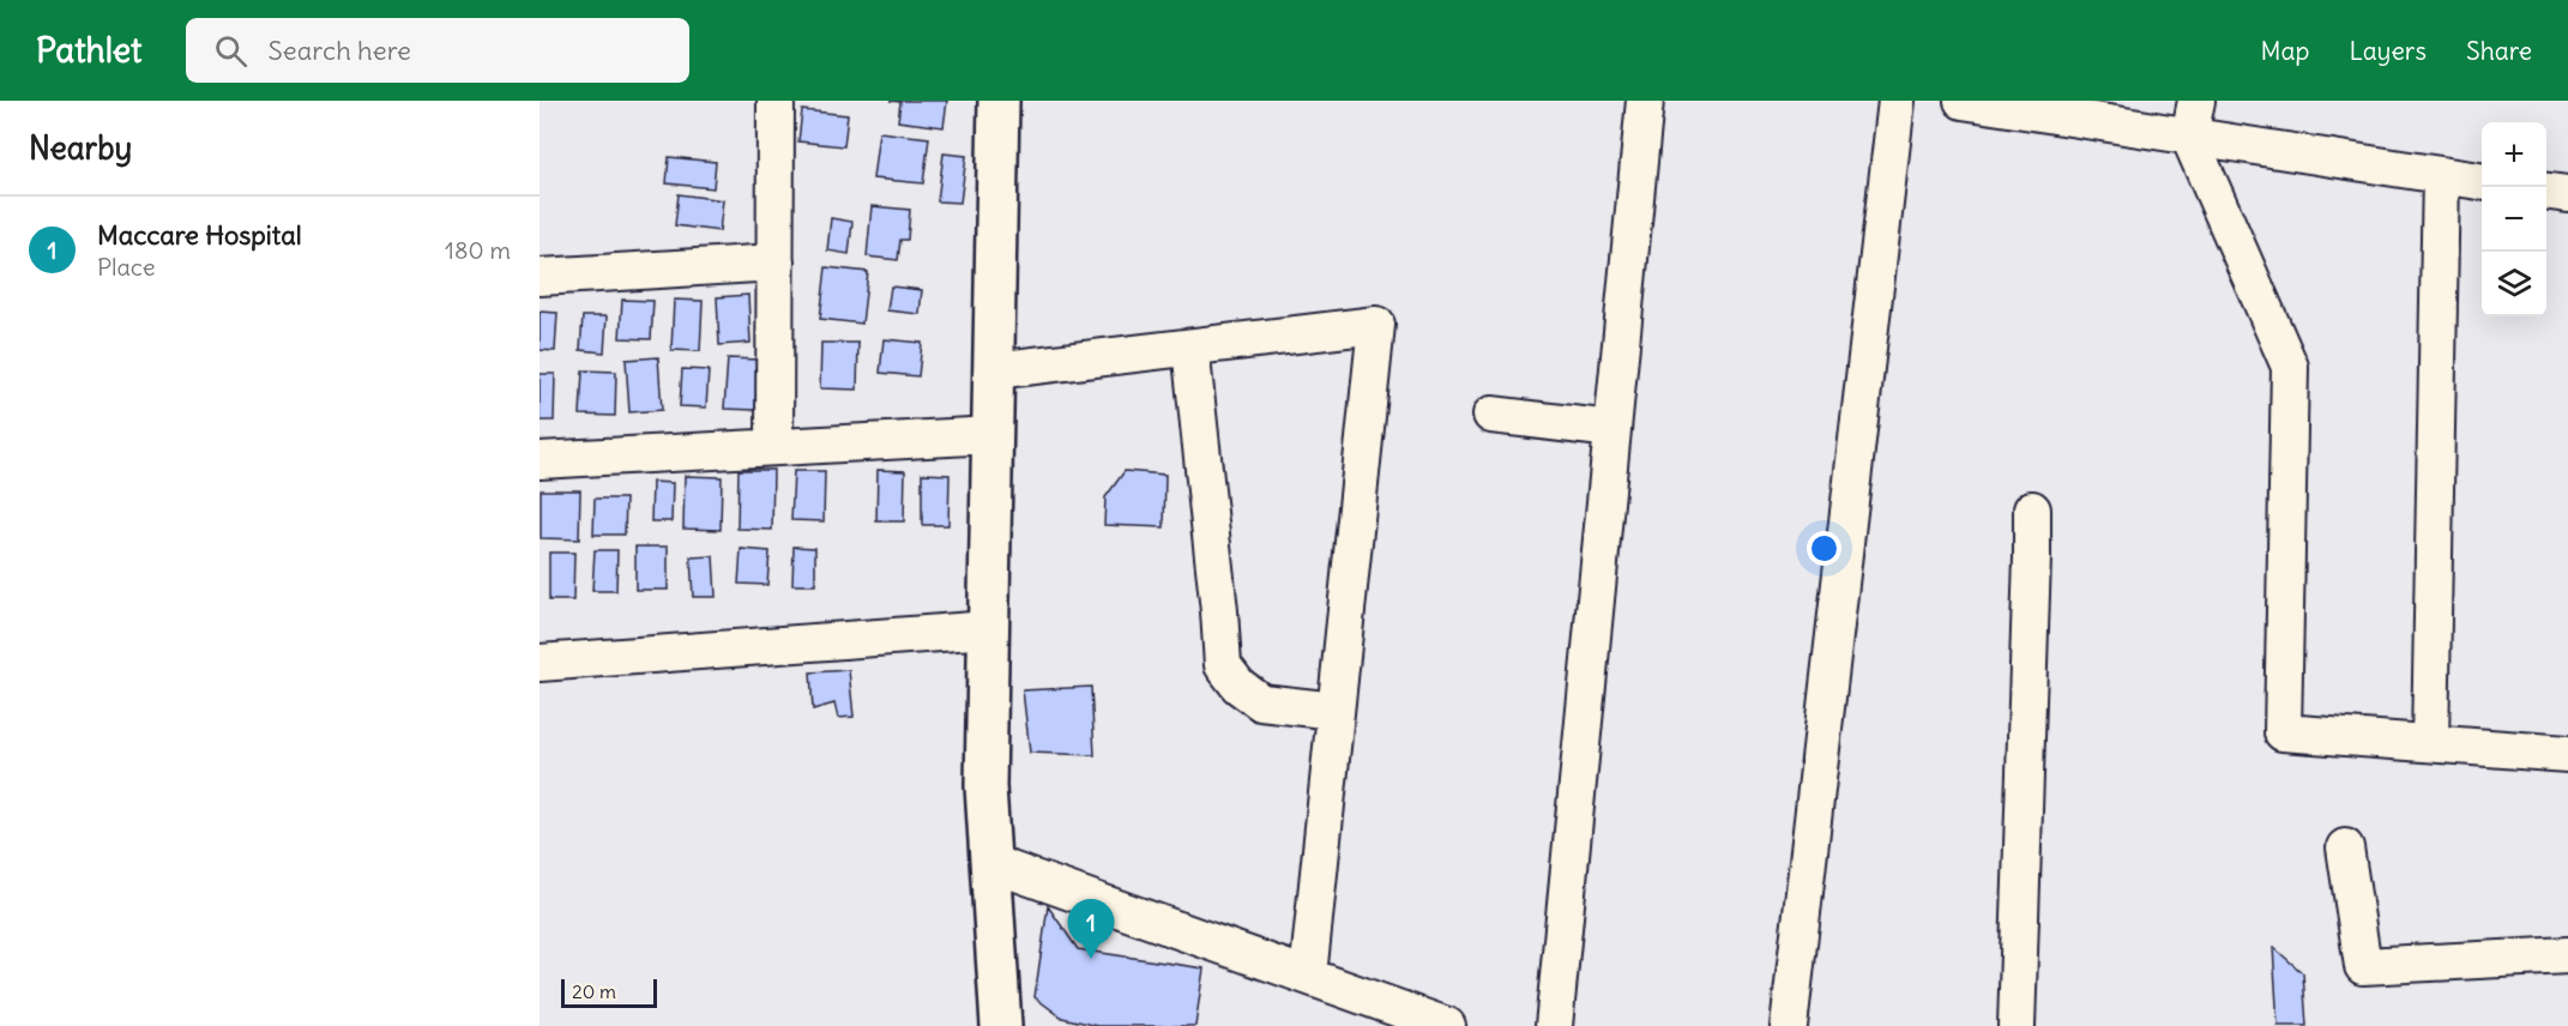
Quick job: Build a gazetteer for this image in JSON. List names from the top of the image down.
{
  "scale_bar": "20 m",
  "page": {
    "header": "Pathlet",
    "search": "Search here",
    "nav": ["Map", "Layers", "Share"],
    "heading": "Nearby",
    "map_buttons": ["+", "−"],
    "list": [
      {
        "mark": "1",
        "name": "Maccare Hospital",
        "note": "Place",
        "value": "180 m"
      }
    ],
    "pins": "1",
    "scale": "20 m"
  }
}
